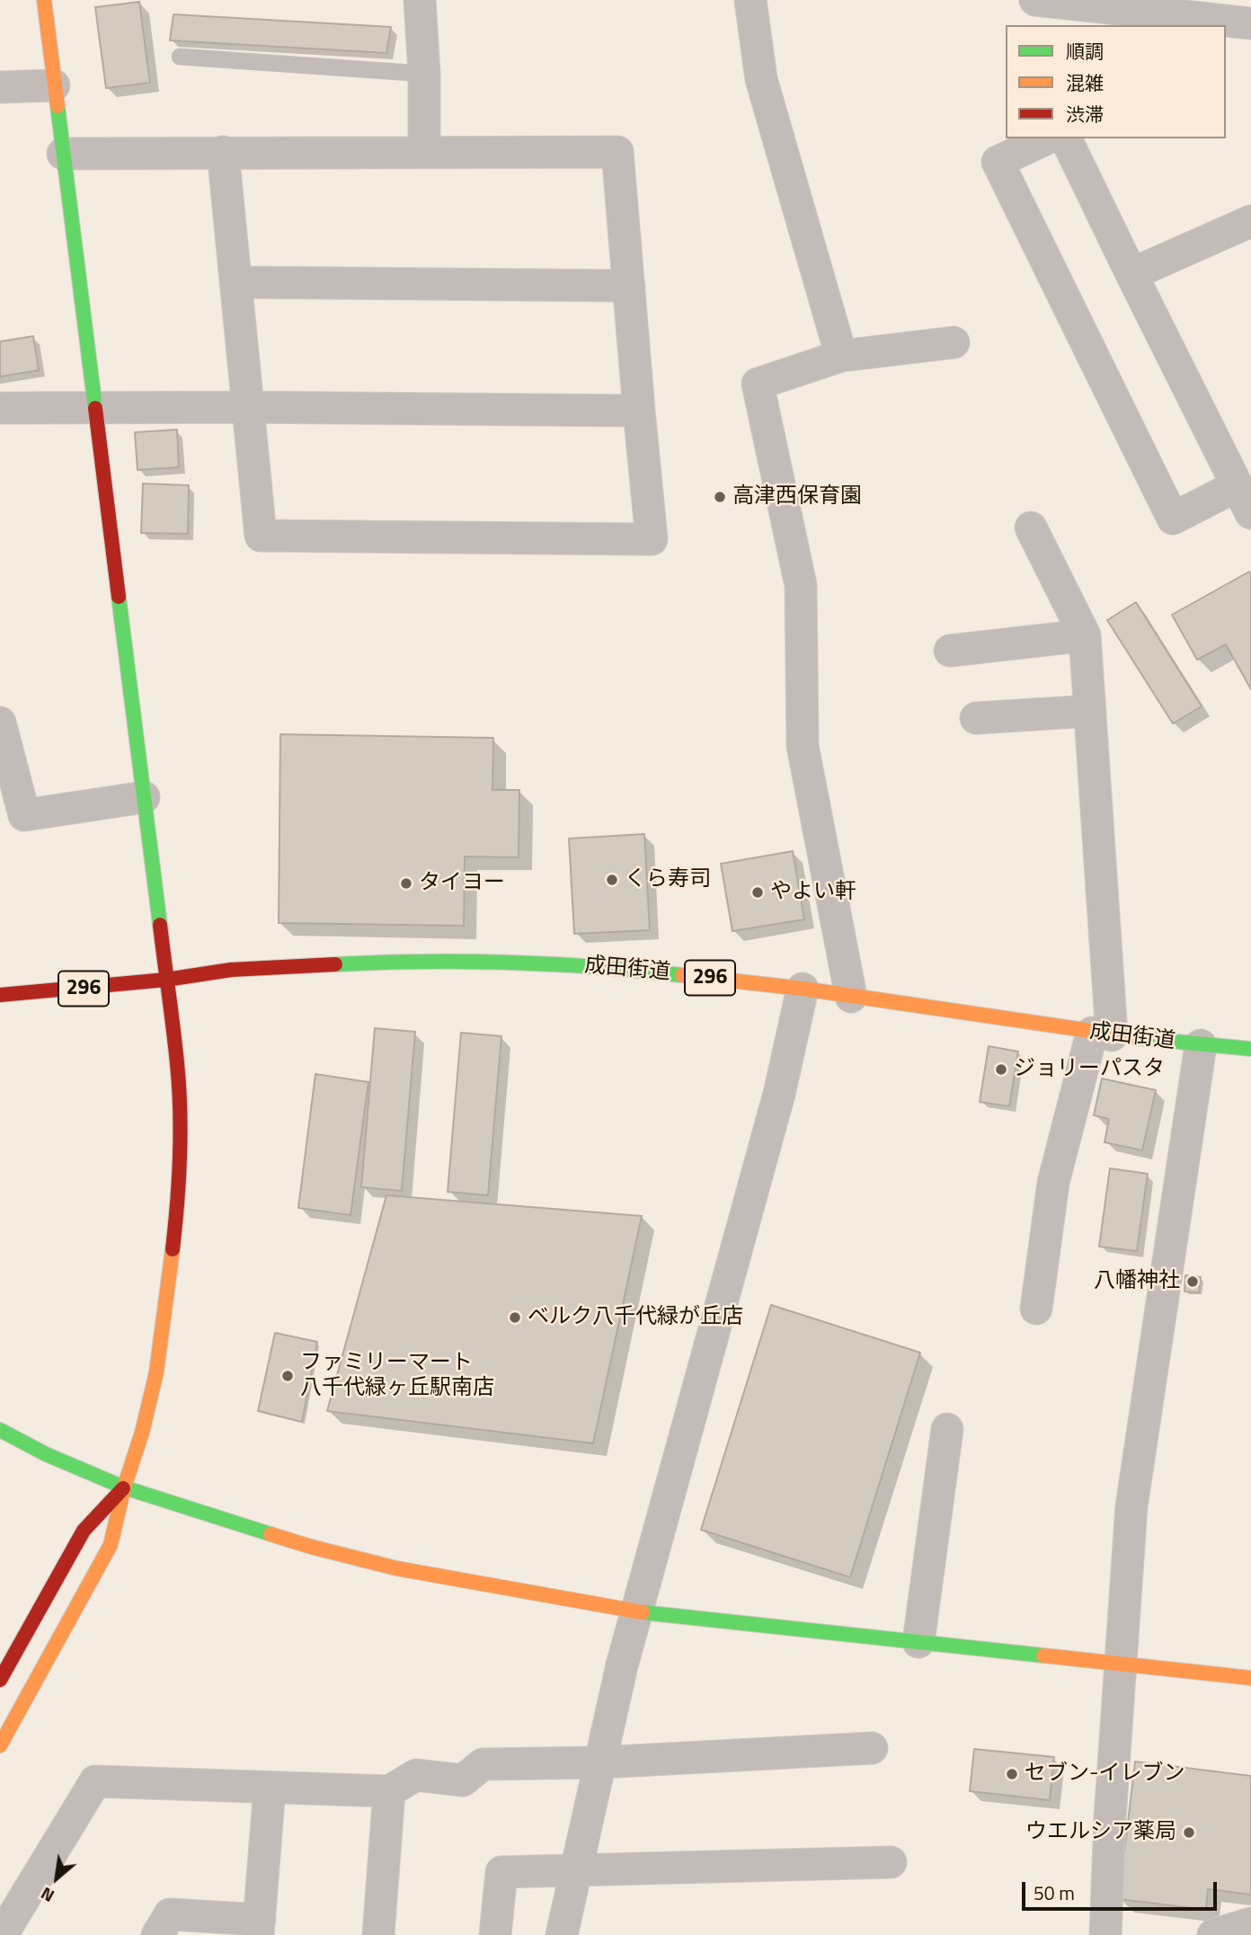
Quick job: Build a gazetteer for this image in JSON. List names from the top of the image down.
{
  "streets": {
    "main road": ["成田街道", "296"]
  },
  "places": [
    "高津西保育園",
    "くら寿司",
    "タイヨー",
    "やよい軒",
    "ジョリーパスタ",
    "八幡神社",
    "ベルク八千代緑が丘店",
    "ファミリーマート 八千代緑ヶ丘駅南店",
    "セブン-イレブン",
    "ウエルシア薬局"
  ],
  "legend": ["順調", "混雑", "渋滞"],
  "scale_bar": "50 m",
  "north": "bottom left"
}
